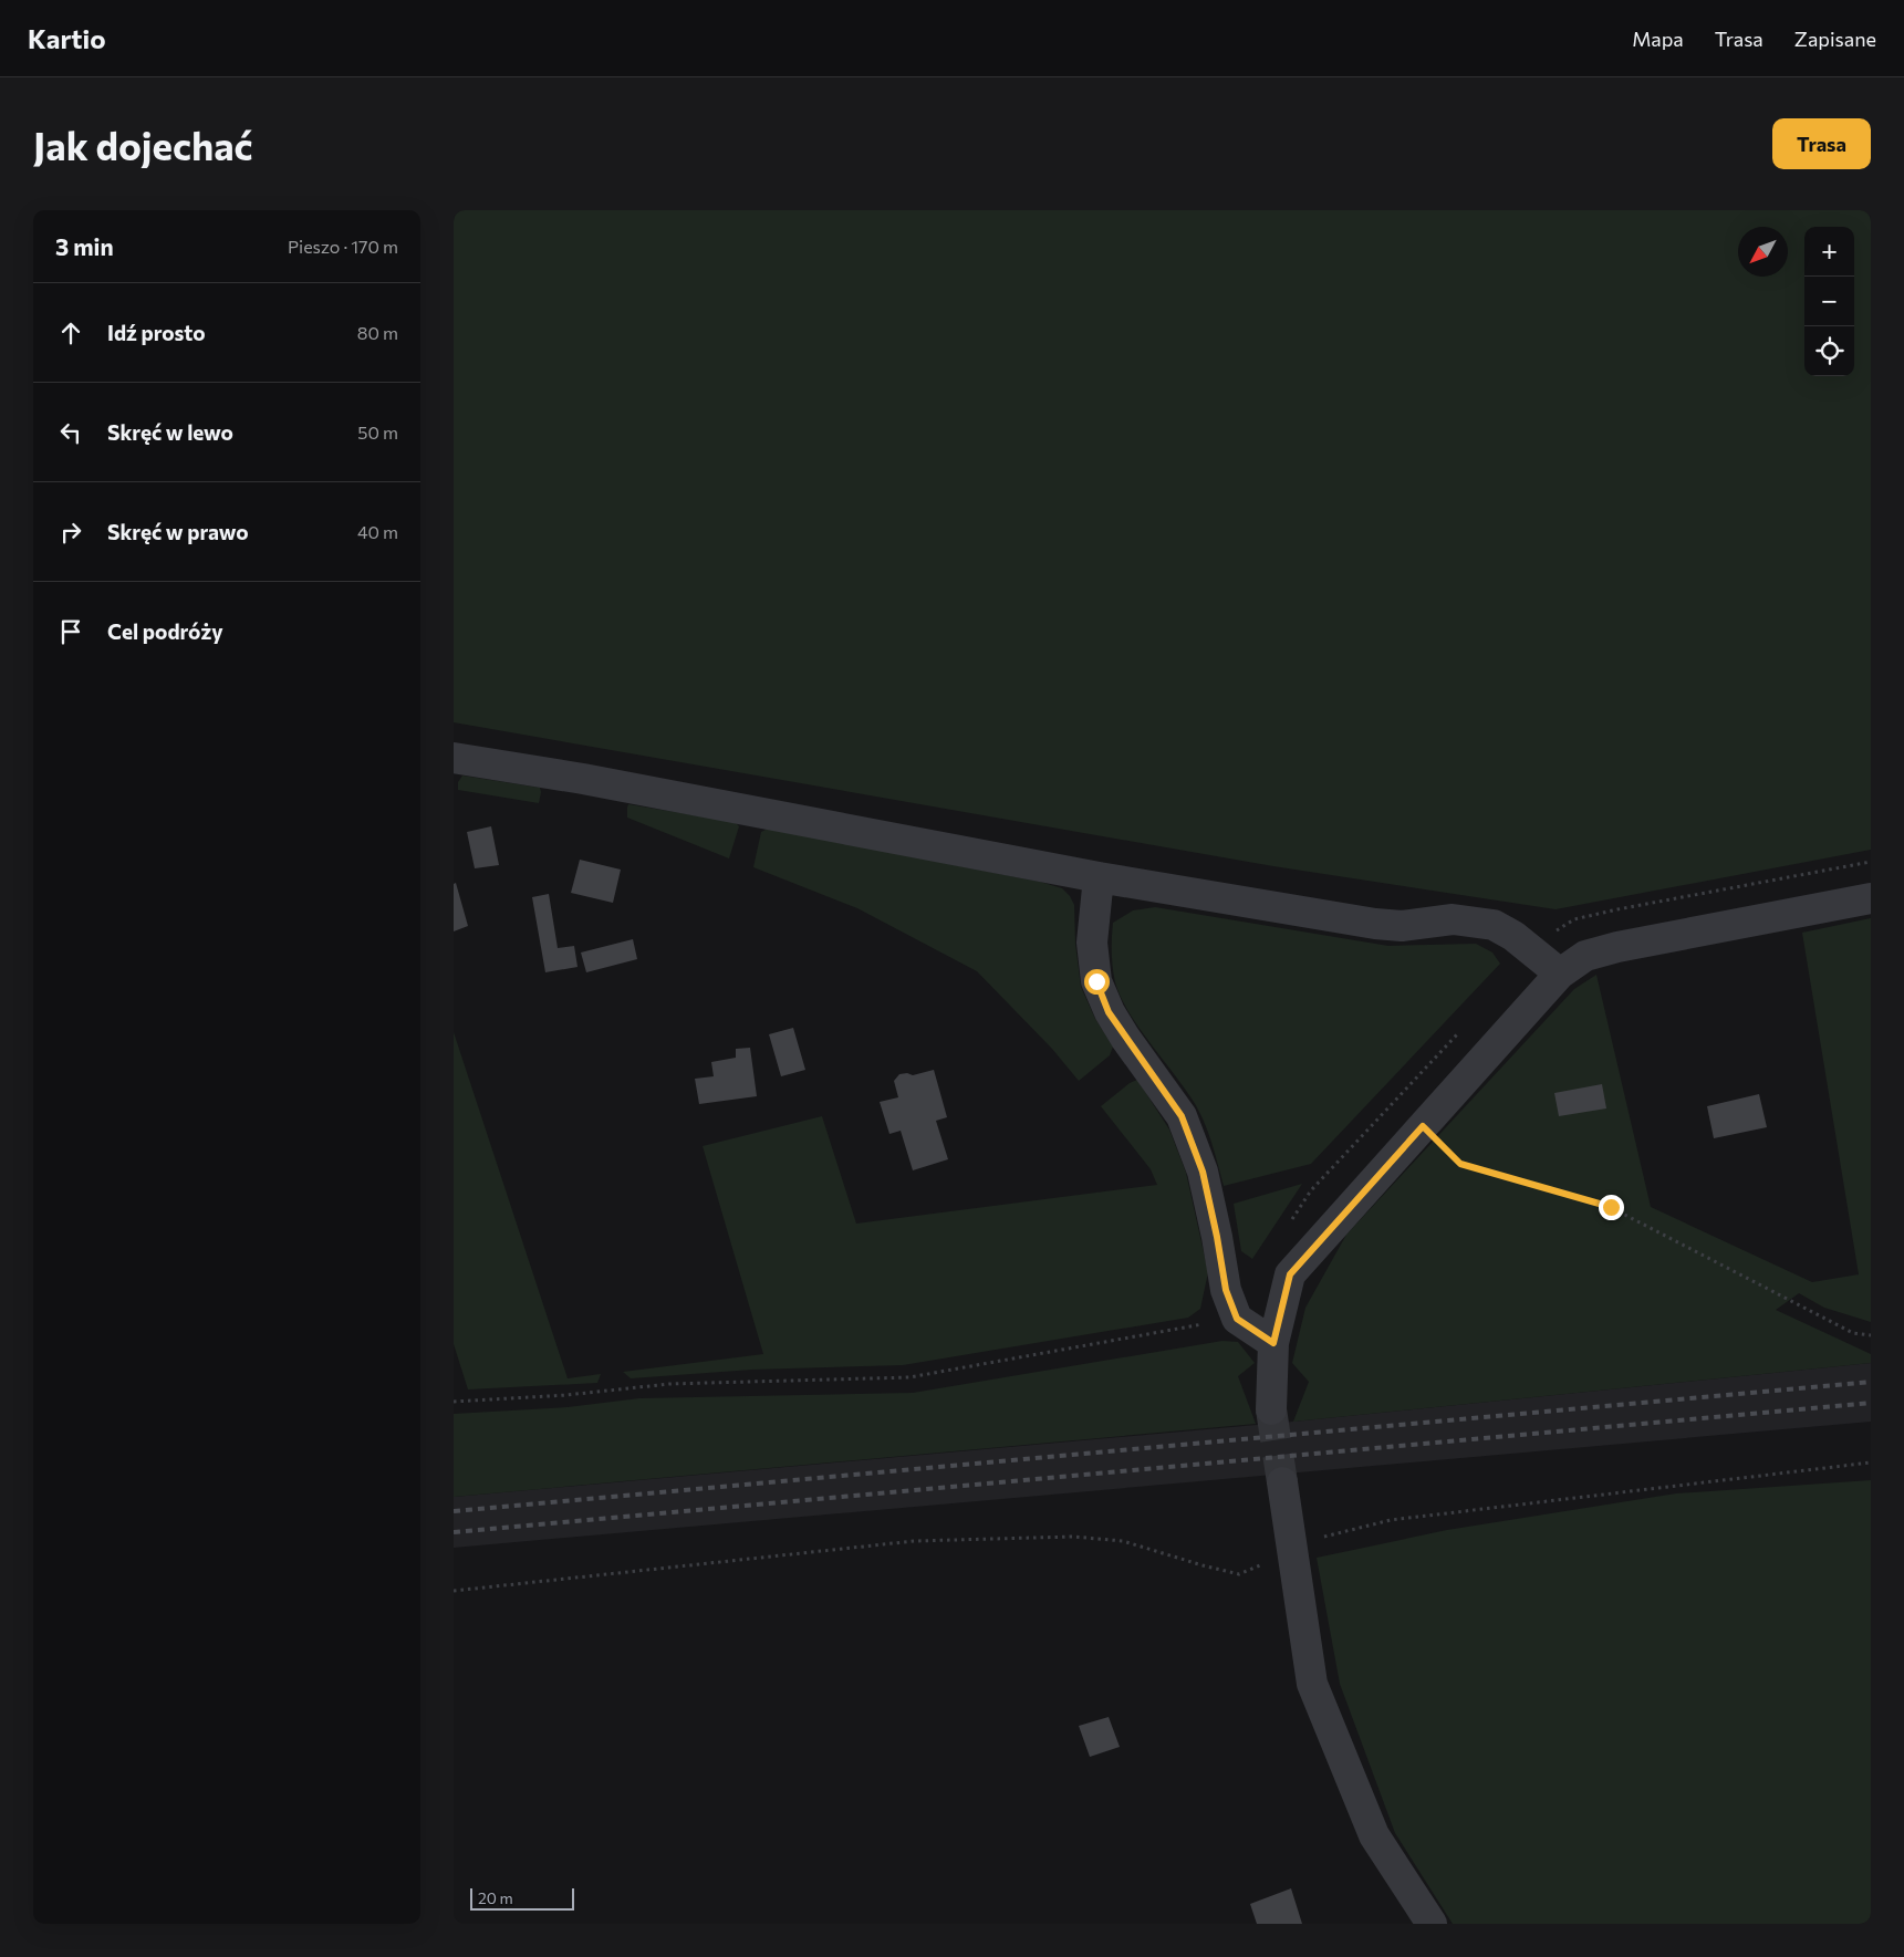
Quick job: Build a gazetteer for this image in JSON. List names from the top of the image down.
{
  "scale_bar": "20 m",
  "north": "bottom left",
  "page": {
    "header": "Kartio",
    "nav": ["Mapa", "Trasa", "Zapisane"],
    "buttons": "Trasa",
    "title": "Jak dojechać",
    "heading": ["3 min", "Pieszo · 170 m"],
    "map_buttons": ["+", "−"],
    "list": [
      ["Idź prosto", "80 m"],
      ["Skręć w lewo", "50 m"],
      ["Skręć w prawo", "40 m"],
      "Cel podróży"
    ],
    "scale": "20 m"
  }
}
